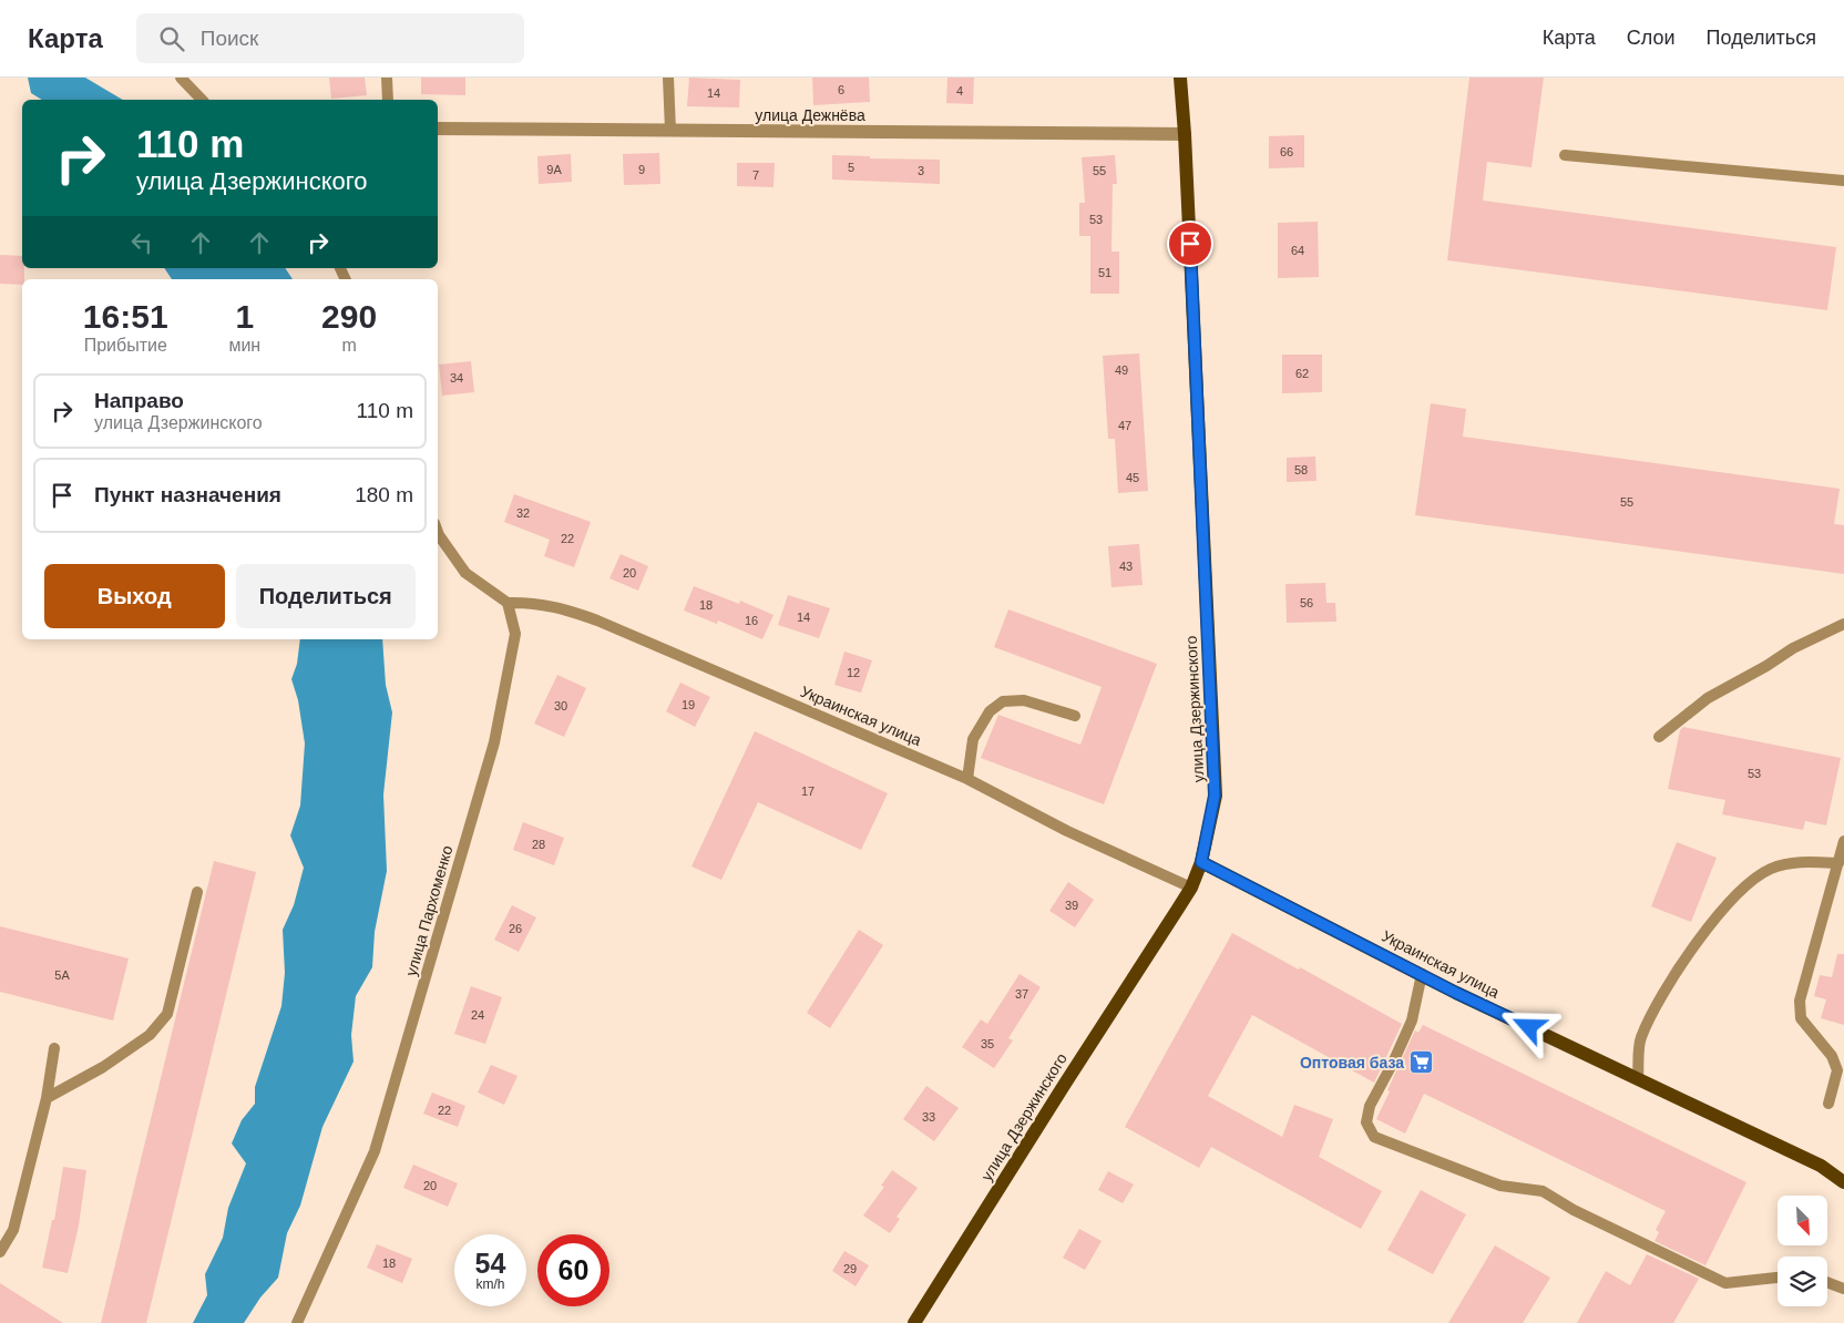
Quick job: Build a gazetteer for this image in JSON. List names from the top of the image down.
{
  "streets": {
    "main road": ["улица Дзержинского", "Украинская улица"],
    "street": ["улица Дежнёва"],
    "lane": ["улица Пархоменко"]
  },
  "crossings": [
    ["улица Дежнёва", "улица Дзержинского"],
    ["улица Дзержинского", "Украинская улица"],
    ["Украинская улица", "улица Пархоменко"]
  ],
  "places": {
    "supermarket": ["Оптовая база"]
  },
  "house_numbers": [
    "6",
    "4",
    "14",
    "66",
    "5",
    "9А",
    "9",
    "3",
    "55",
    "7",
    "53",
    "64",
    "51",
    "49",
    "62",
    "34",
    "47",
    "58",
    "45",
    "55",
    "32",
    "22",
    "43",
    "20",
    "56",
    "18",
    "14",
    "16",
    "12",
    "19",
    "30",
    "53",
    "17",
    "28",
    "39",
    "26",
    "5А",
    "37",
    "24",
    "35",
    "22",
    "33",
    "20",
    "18",
    "29"
  ],
  "north": "bottom right",
  "page": {
    "header": "Карта",
    "search": "Поиск",
    "nav": ["Карта", "Слои", "Поделиться"],
    "turn": ["110 m", "улица Дзержинского"],
    "eta": [
      "16:51",
      "Прибытие",
      "1",
      "мин",
      "290",
      "m"
    ],
    "list": [
      {
        "name": "Направо",
        "note": "улица Дзержинского",
        "value": "110 m"
      },
      {
        "name": "Пункт назначения",
        "value": "180 m"
      }
    ],
    "buttons": ["Выход", "Поделиться"],
    "speed": "54 km/h",
    "limit": "60"
  }
}
